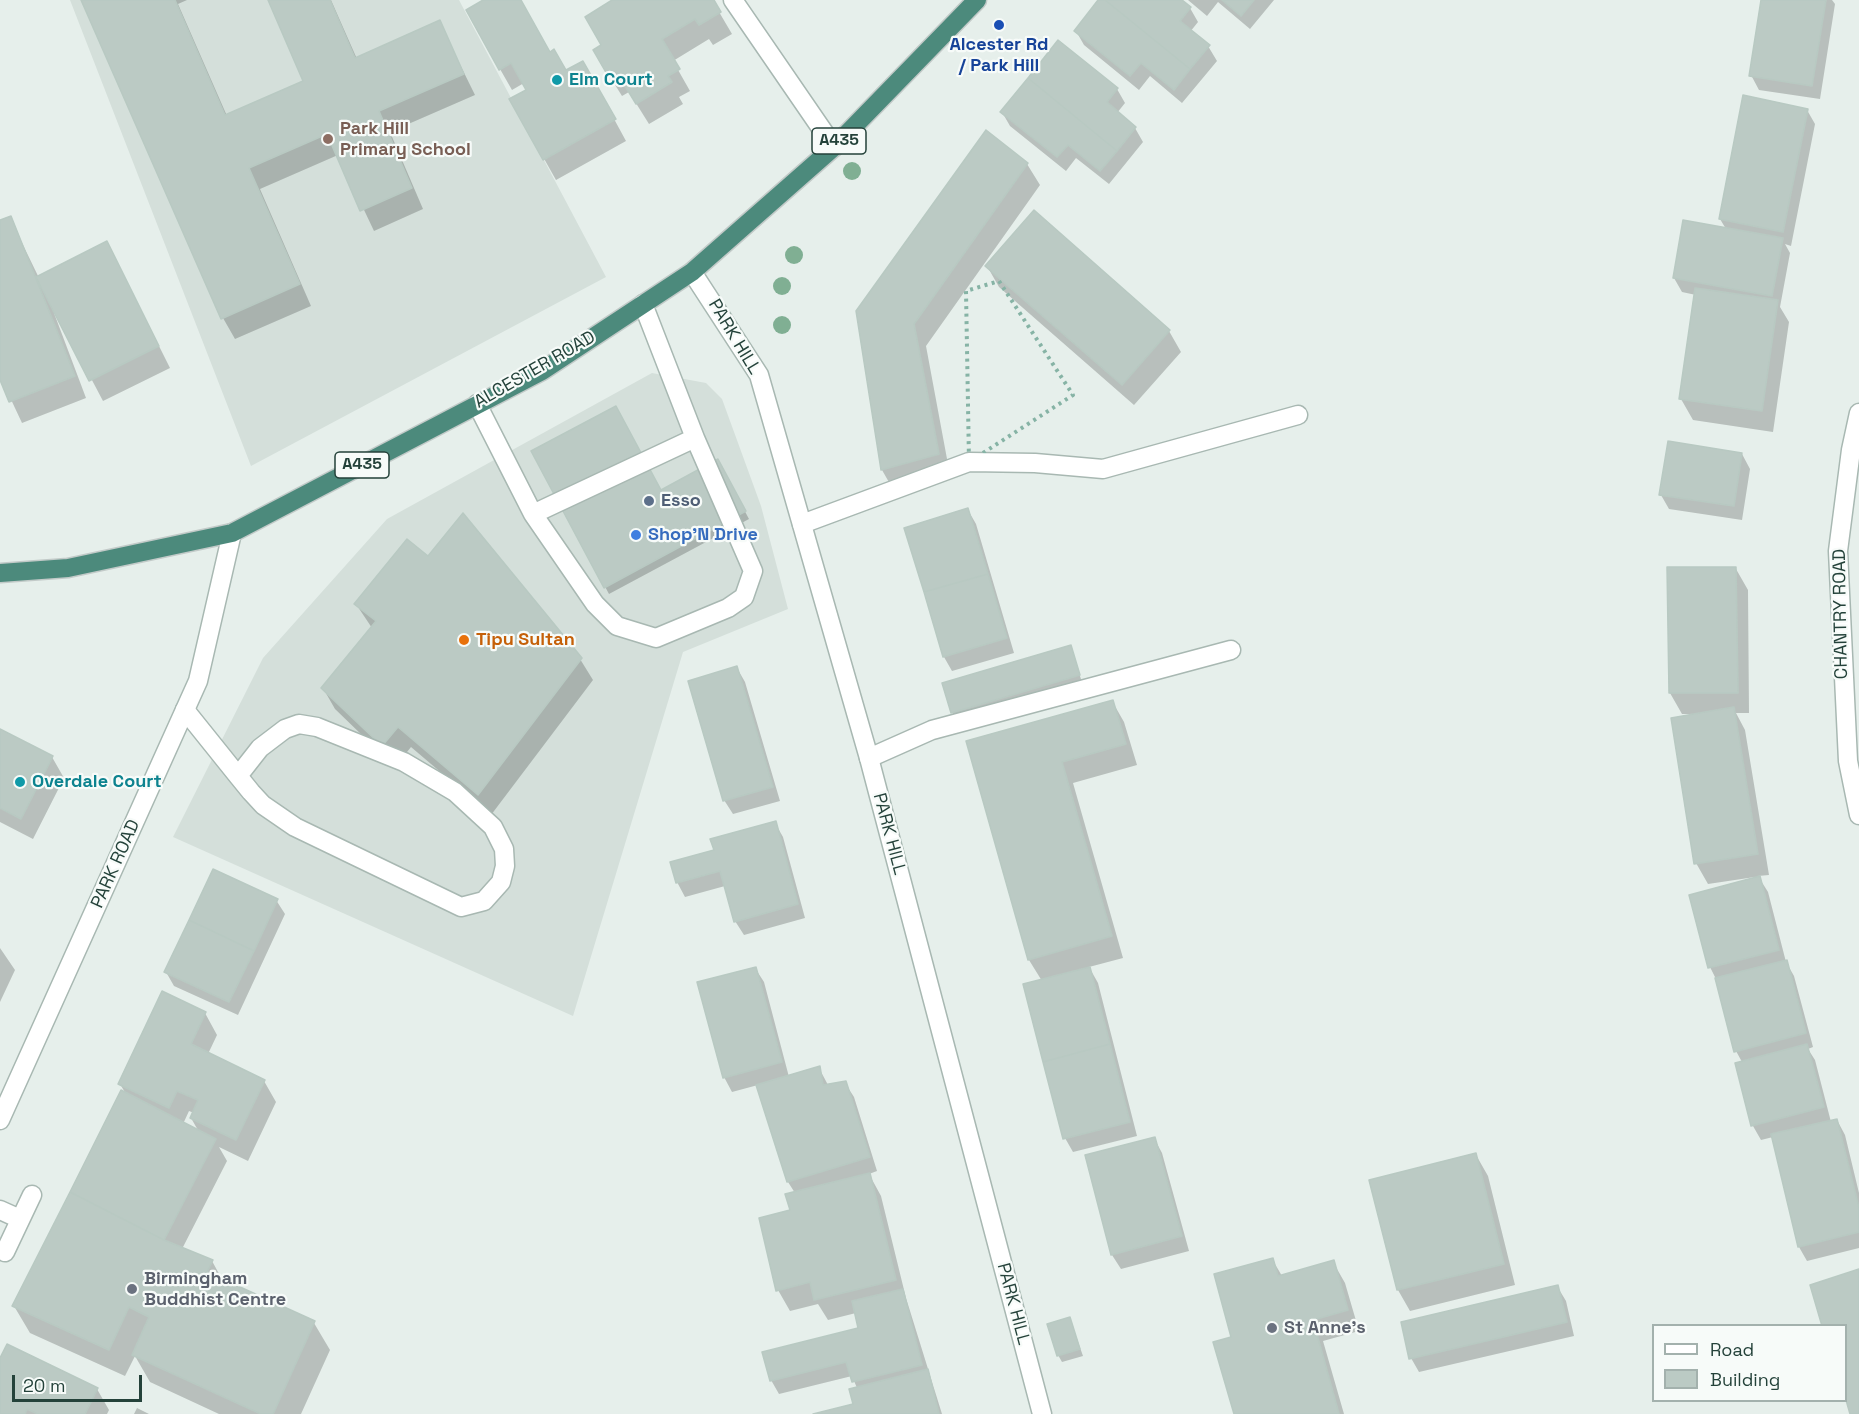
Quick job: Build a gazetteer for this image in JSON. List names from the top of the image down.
{
  "streets": {
    "highway": ["A435", "ALCESTER ROAD"],
    "street": ["PARK HILL", "CHANTRY ROAD", "PARK ROAD"]
  },
  "crossings": [
    ["PARK HILL", "ALCESTER ROAD"],
    ["ALCESTER ROAD", "PARK ROAD"]
  ],
  "places": [
    "Alcester Rd / Park Hill",
    "Elm Court",
    "Park Hill Primary School",
    "Esso",
    "Shop'N Drive",
    "Tipu Sultan",
    "Overdale Court",
    "Birmingham Buddhist Centre",
    "St Anne's"
  ],
  "legend": ["Road", "Building"],
  "scale_bar": "20 m"
}
